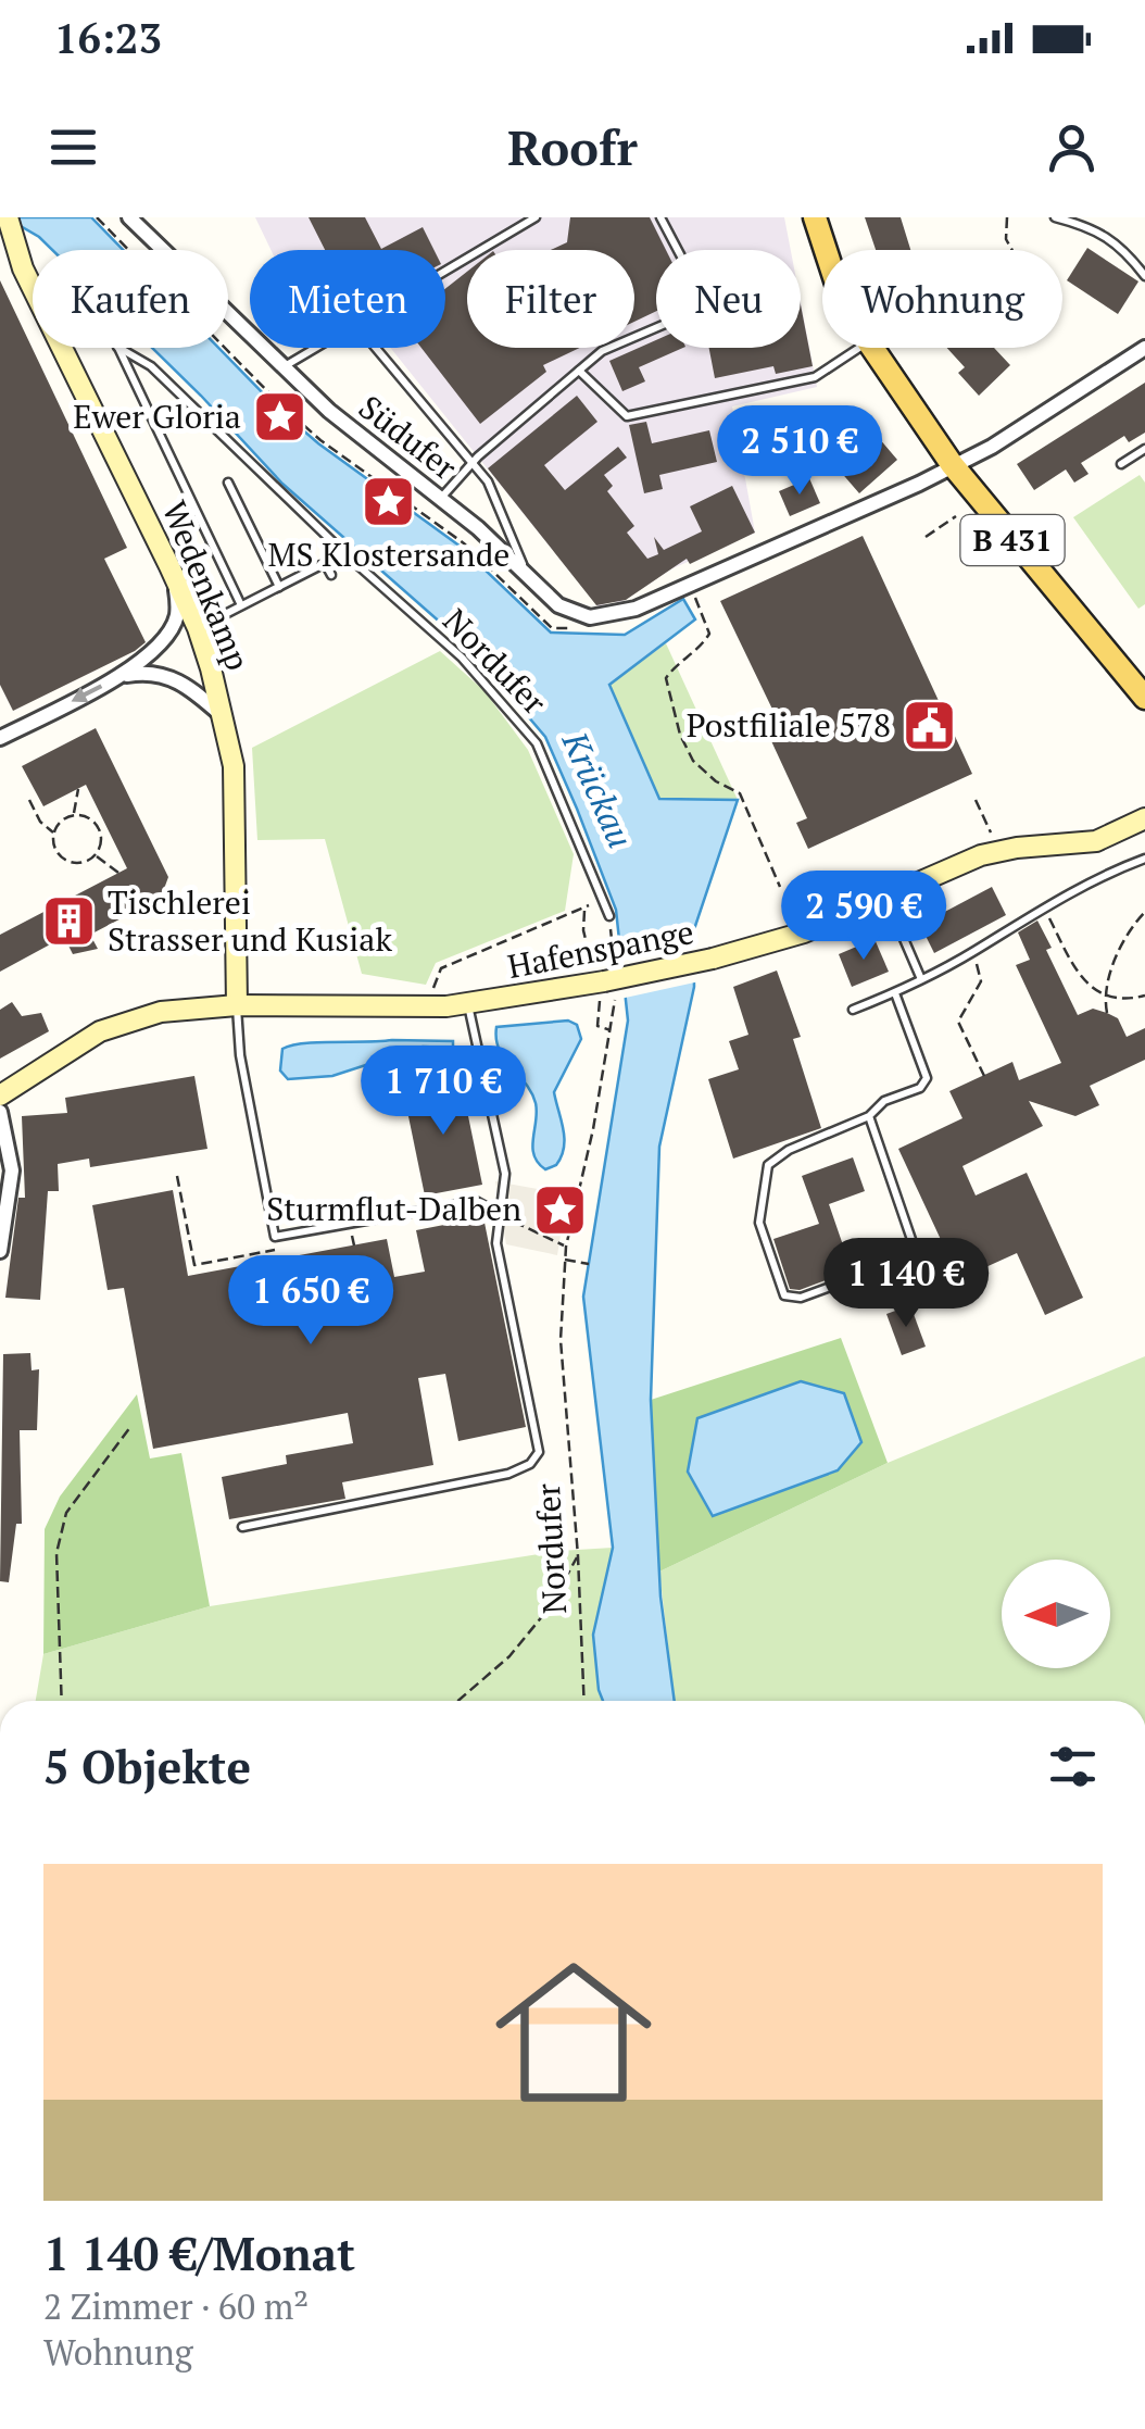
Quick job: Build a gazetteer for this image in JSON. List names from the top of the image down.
{
  "streets": {
    "main road": ["B 431", "Wedenkamp", "Hafenspange"],
    "street": ["Südufer"],
    "lane": ["Nordufer"]
  },
  "crossings": [
    ["Wedenkamp", "Hafenspange"],
    ["Nordufer", "Hafenspange"]
  ],
  "water": ["Krückau"],
  "places": {
    "place": ["Ewer Gloria", "MS Klostersande", "Sturmflut-Dalben"],
    "public building": ["Postfiliale 578"],
    "building": ["Tischlerei Strasser und Kusiak"]
  },
  "north": "left",
  "page": {
    "status": "16:23",
    "header": "Roofr",
    "chip": [
      "Kaufen",
      "Mieten",
      "Filter",
      "Neu",
      "Wohnung"
    ],
    "price": [
      "2 510 €",
      "2 590 €",
      "1 710 €",
      "1 140 €",
      "1 650 €"
    ],
    "heading": "5 Objekte",
    "list": [
      {
        "name": "1 140 €/Monat",
        "note": "2 Zimmer · 60 m² · Wohnung"
      }
    ]
  }
}
